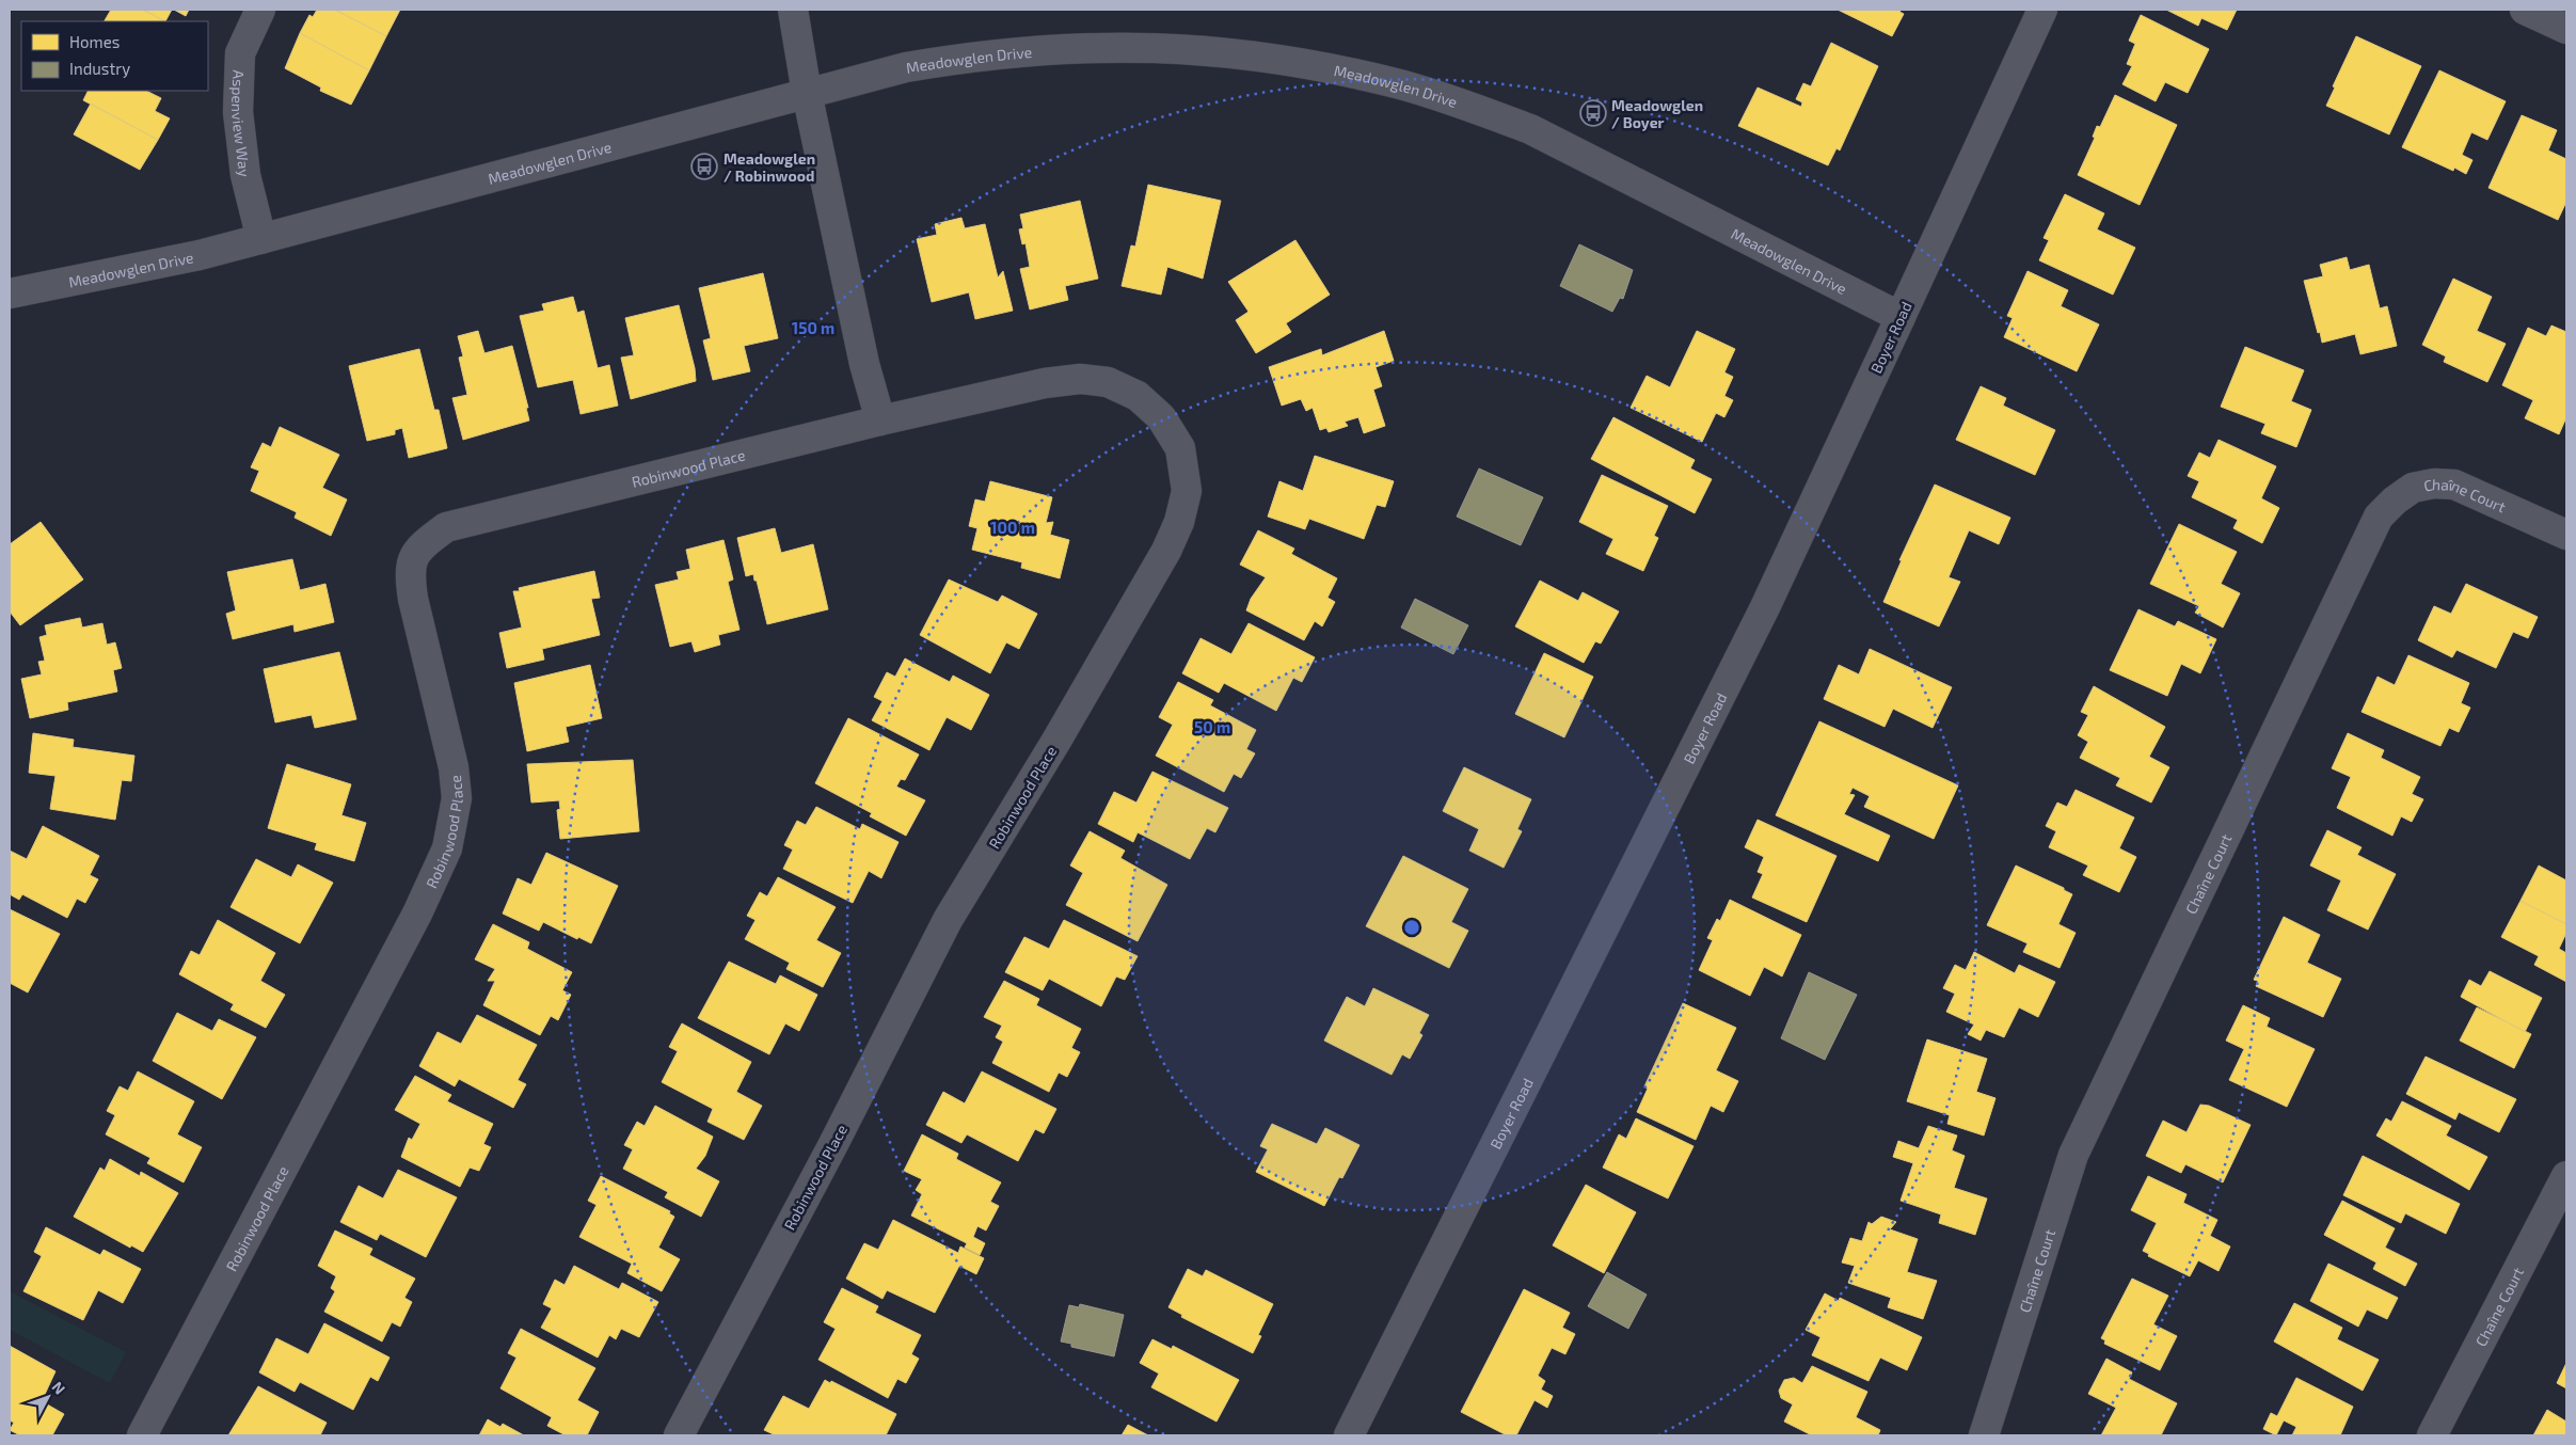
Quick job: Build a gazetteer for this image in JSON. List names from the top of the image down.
{
  "streets": {
    "street": [
      "Meadowglen Drive",
      "Aspenview Way",
      "Boyer Road",
      "Robinwood Place",
      "Chaîne Court"
    ]
  },
  "crossings": [
    ["Meadowglen Drive", "Aspenview Way"],
    ["Meadowglen Drive", "Boyer Road"]
  ],
  "places": {
    "bus stop": ["Meadowglen / Boyer", "Meadowglen / Robinwood"]
  },
  "legend": ["Homes", "Industry"],
  "north": "top right",
  "rings": ["150 m", "100 m", "50 m"]
}
